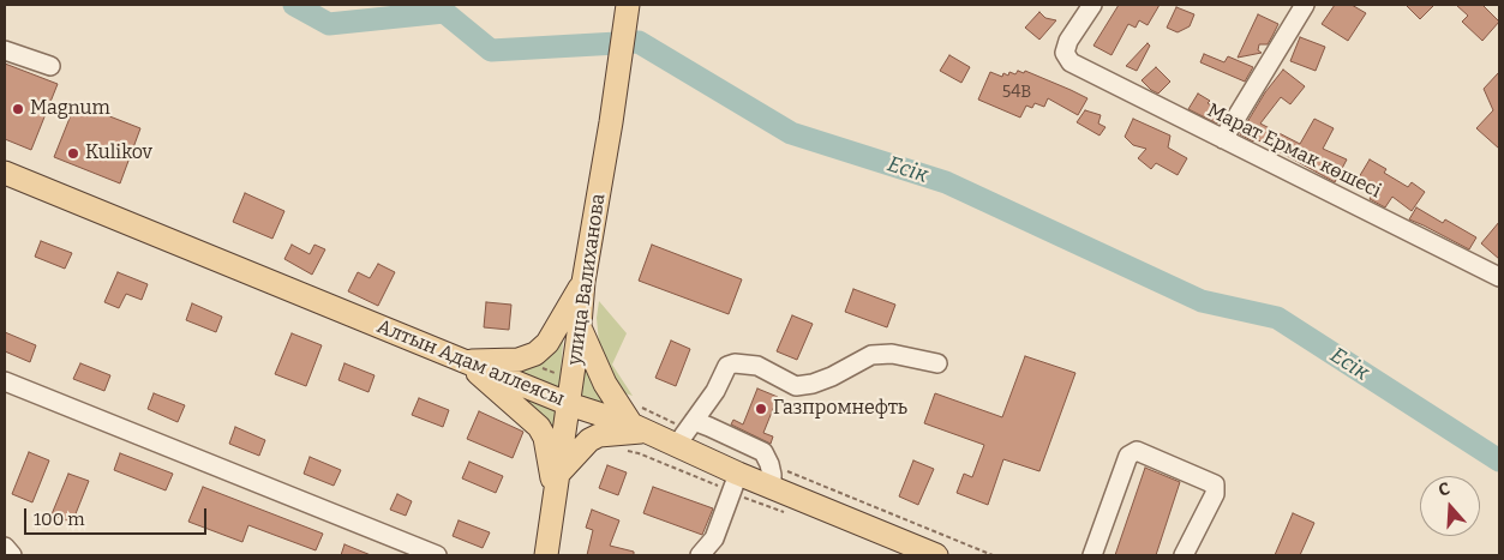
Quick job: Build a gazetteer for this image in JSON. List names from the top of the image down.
{
  "streets": {
    "main road": ["улица Валиханова", "Алтын Адам аллеясы"],
    "street": ["Марат Ермак көшесі"]
  },
  "crossings": [
    ["улица Валиханова", "Алтын Адам аллеясы"]
  ],
  "water": ["Есік"],
  "places": ["Magnum", "Kulikov", "Газпромнефть"],
  "house_numbers": ["54В"],
  "scale_bar": "100 m",
  "north": "top"
}
